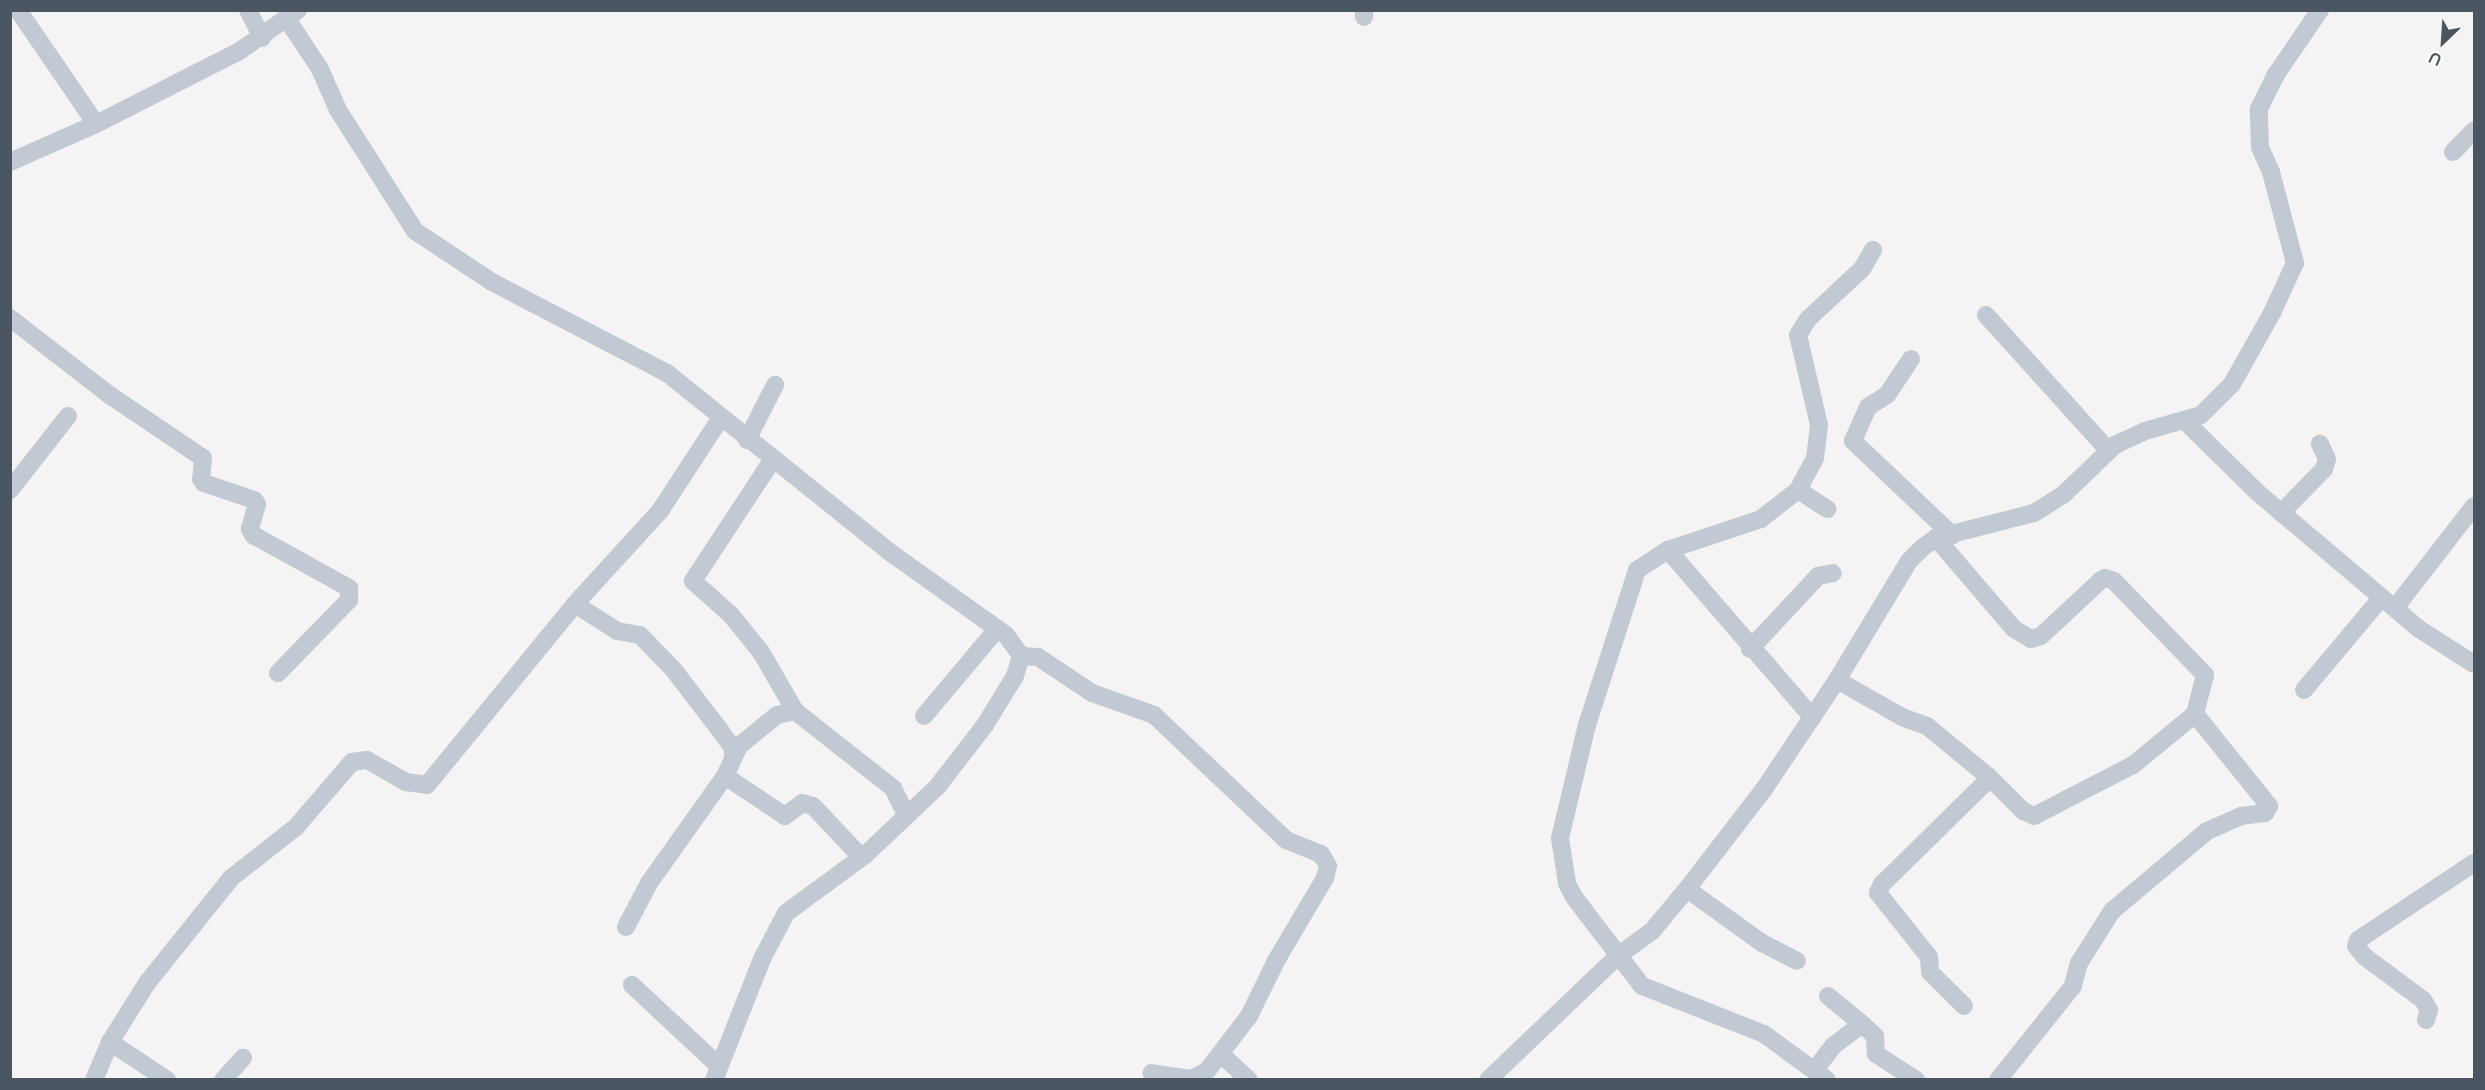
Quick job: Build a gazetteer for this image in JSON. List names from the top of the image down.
{
  "north": "bottom left"
}
